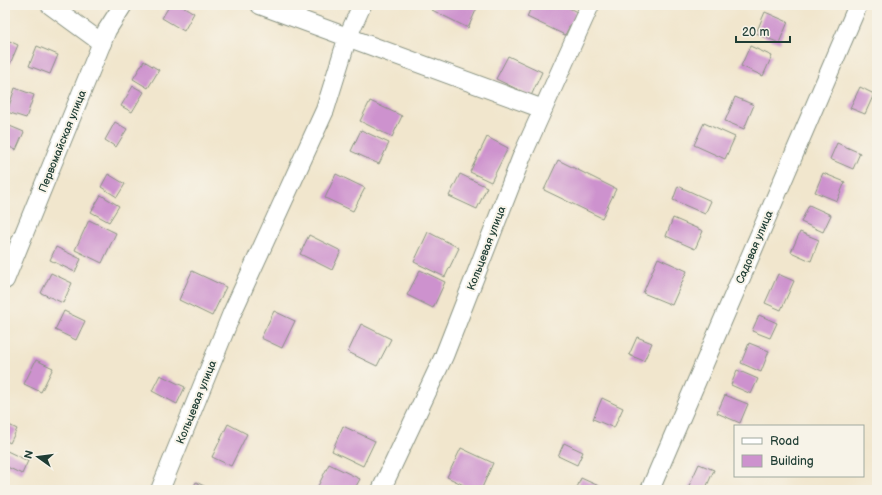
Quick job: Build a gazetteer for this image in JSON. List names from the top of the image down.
{
  "streets": {
    "street": ["Первомайская улица", "Садовая улица", "Кольцевая улица"]
  },
  "legend": ["Road", "Building"],
  "scale_bar": "20 m",
  "north": "left"
}
